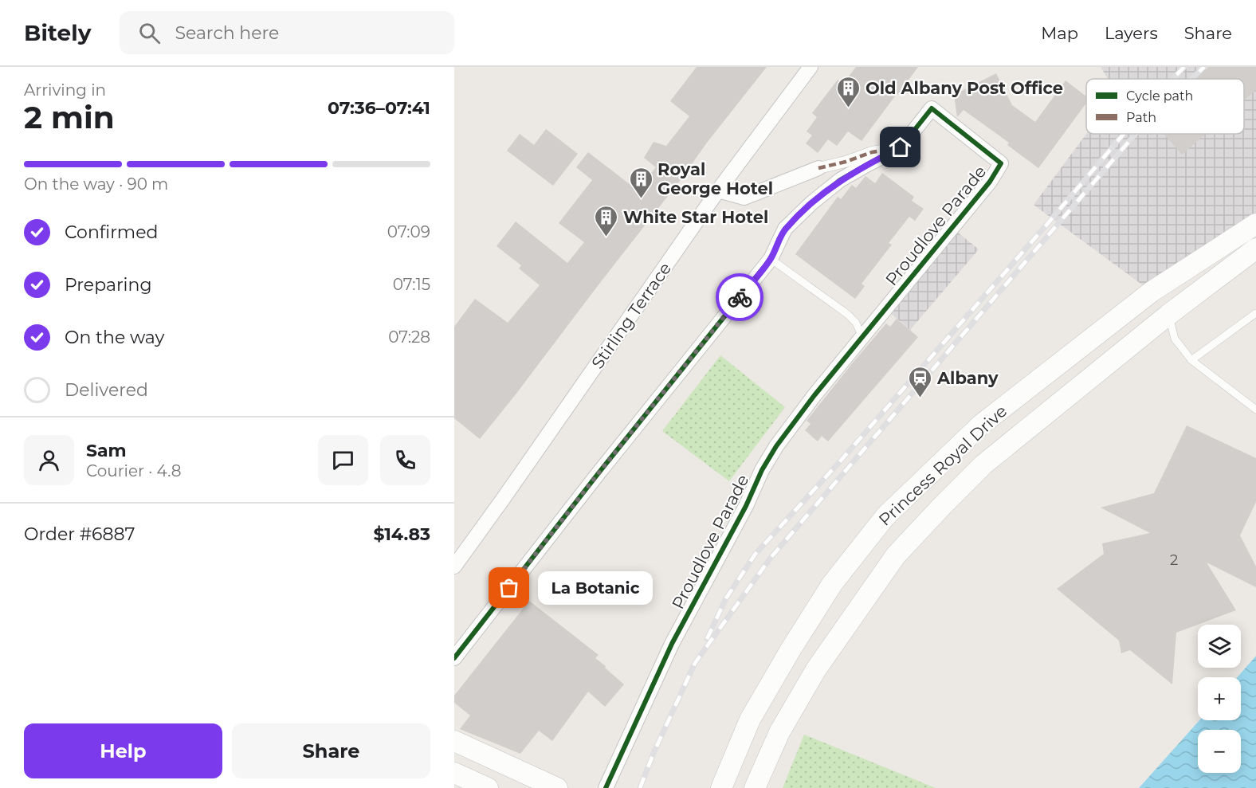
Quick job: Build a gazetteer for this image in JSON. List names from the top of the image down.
{
  "streets": {
    "main road": ["Princess Royal Drive"],
    "street": ["Proudlove Parade", "Stirling Terrace"]
  },
  "places": {
    "building": ["Old Albany Post Office", "Royal George Hotel", "White Star Hotel"],
    "station": ["Albany"],
    "other": ["La Botanic"]
  },
  "house_numbers": ["2"],
  "legend": ["Cycle path", "Path"],
  "page": {
    "header": "Bitely",
    "search": "Search here",
    "nav": ["Map", "Layers", "Share"],
    "heading": ["2 min", "Arriving in", "07:36–07:41"],
    "panel": [
      "Sam",
      "Courier · 4.8",
      "Order #6887",
      "$14.83"
    ],
    "bar": "On the way · 90 m",
    "list": [
      ["Confirmed", "07:09"],
      ["Preparing", "07:15"],
      ["On the way", "07:28"],
      "Delivered"
    ],
    "bubble": "La Botanic",
    "map_buttons": ["+", "−"],
    "buttons": ["Help", "Share"]
  }
}
